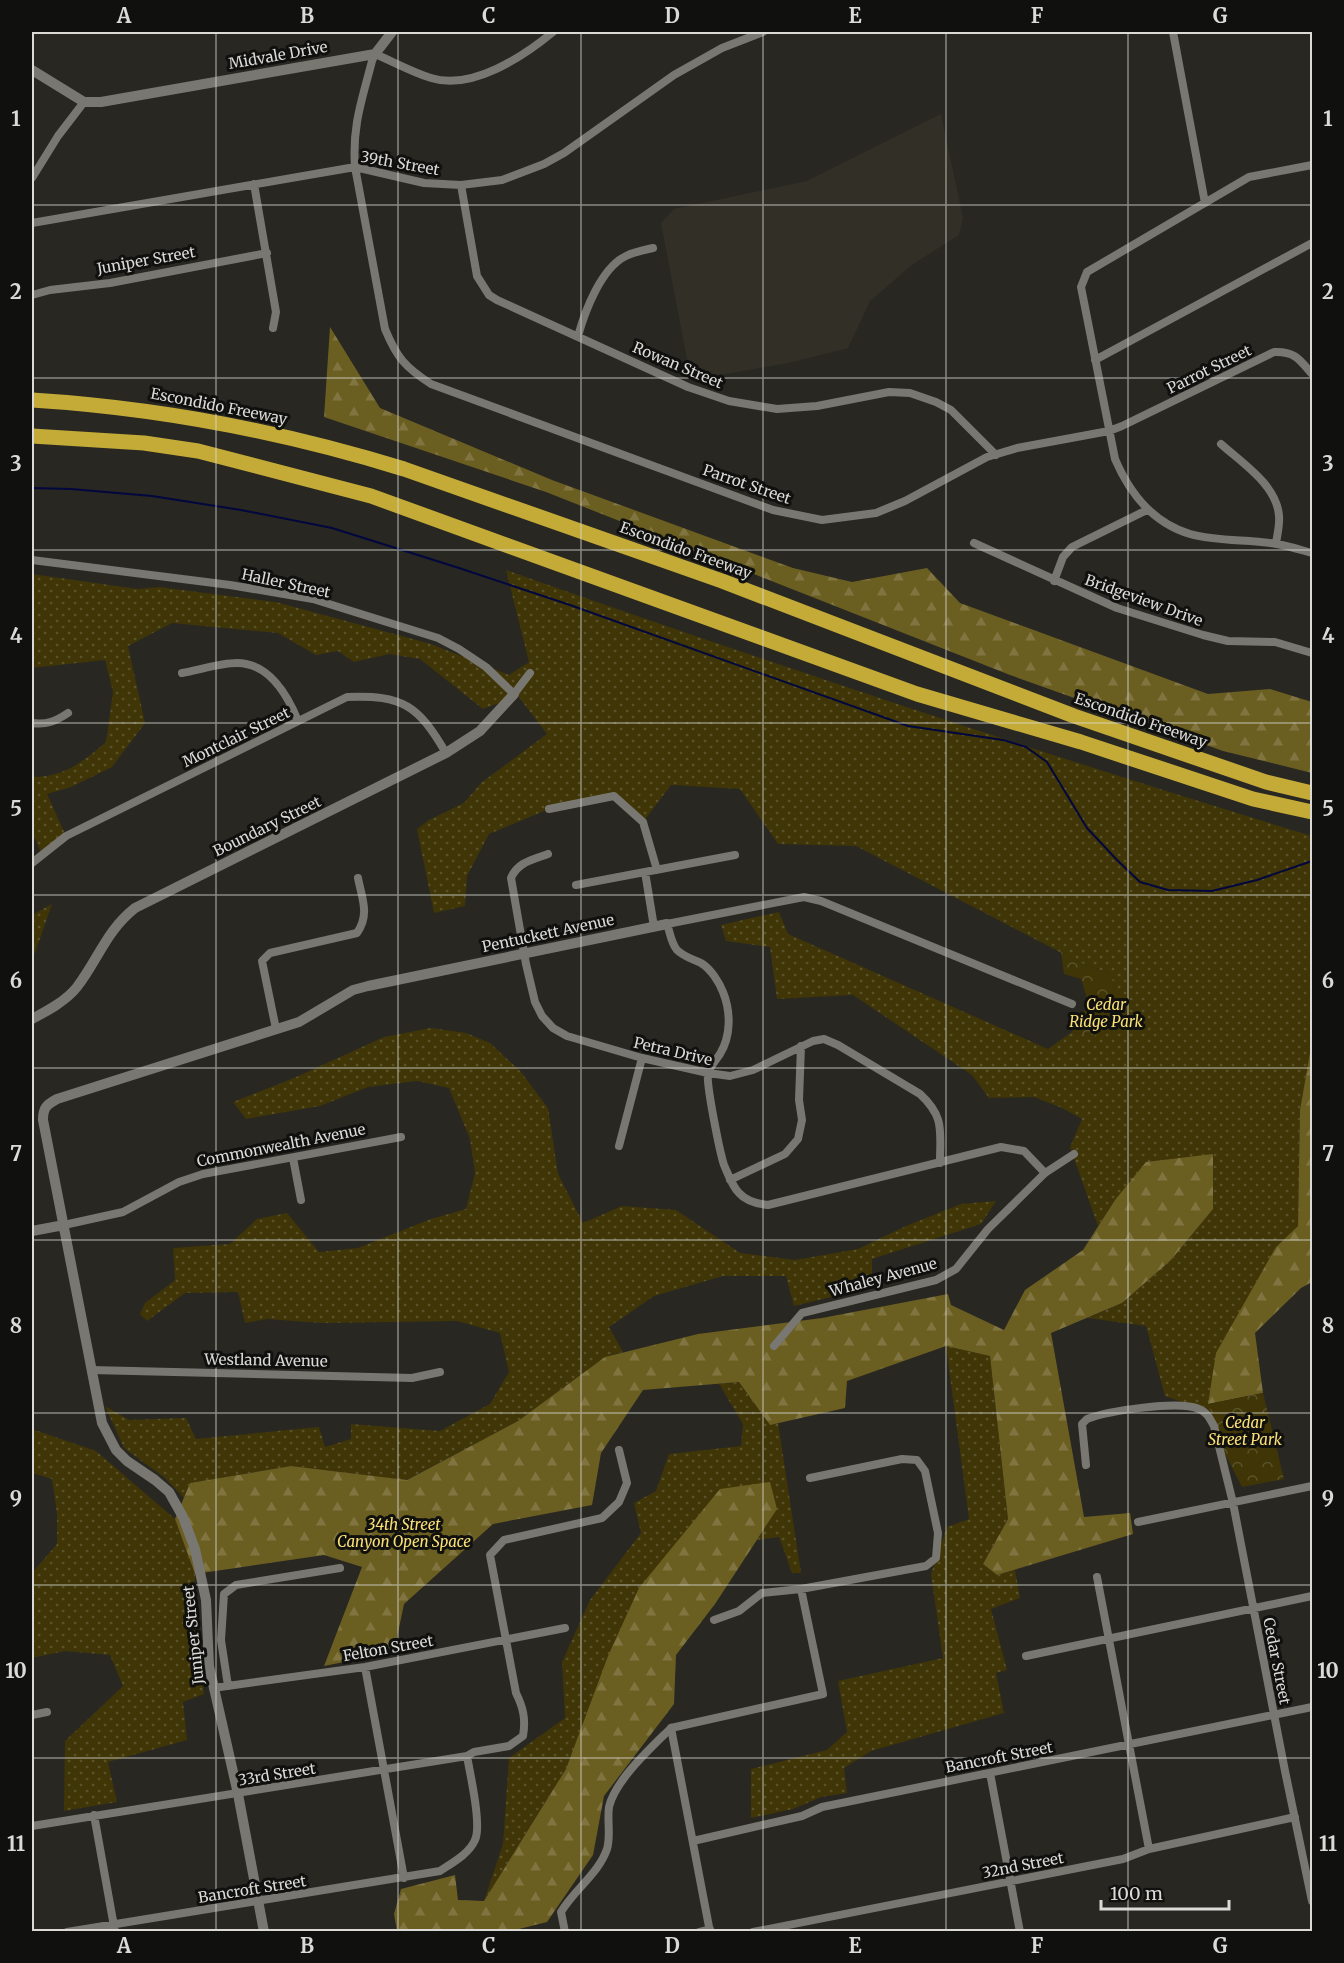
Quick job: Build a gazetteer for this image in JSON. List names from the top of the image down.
{
  "streets": {
    "highway": ["Escondido Freeway"],
    "street": [
      "Midvale Drive",
      "39th Street",
      "Juniper Street",
      "Rowan Street",
      "Parrot Street",
      "Haller Street",
      "Bridgeview Drive",
      "Montclair Street",
      "Boundary Street",
      "Pentuckett Avenue",
      "Petra Drive",
      "Commonwealth Avenue",
      "Whaley Avenue",
      "Westland Avenue",
      "Felton Street",
      "Cedar Street",
      "Bancroft Street",
      "33rd Street",
      "32nd Street"
    ]
  },
  "crossings": [
    ["Midvale Drive", "Parrot Street"],
    ["39th Street", "Rowan Street"],
    ["39th Street", "Parrot Street"],
    ["Juniper Street", "Pentuckett Avenue"],
    ["Juniper Street", "Commonwealth Avenue"],
    ["Juniper Street", "Westland Avenue"],
    ["Juniper Street", "Felton Street"],
    ["Juniper Street", "Bancroft Street"],
    ["Juniper Street", "33rd Street"],
    ["Rowan Street", "Parrot Street"],
    ["Haller Street", "Boundary Street"],
    ["Montclair Street", "Boundary Street"],
    ["Pentuckett Avenue", "Petra Drive"],
    ["Felton Street", "33rd Street"],
    ["Cedar Street", "Bancroft Street"],
    ["Cedar Street", "32nd Street"],
    ["Bancroft Street", "33rd Street"]
  ],
  "parks": ["Cedar Ridge Park", "Cedar Street Park", "34th Street Canyon Open Space"],
  "scale_bar": "100 m",
  "grid": {
    "columns": [
      "A",
      "B",
      "C",
      "D",
      "E",
      "F",
      "G"
    ],
    "rows": [
      "1",
      "2",
      "3",
      "4",
      "5",
      "6",
      "7",
      "8",
      "9",
      "10",
      "11"
    ]
  }
}
